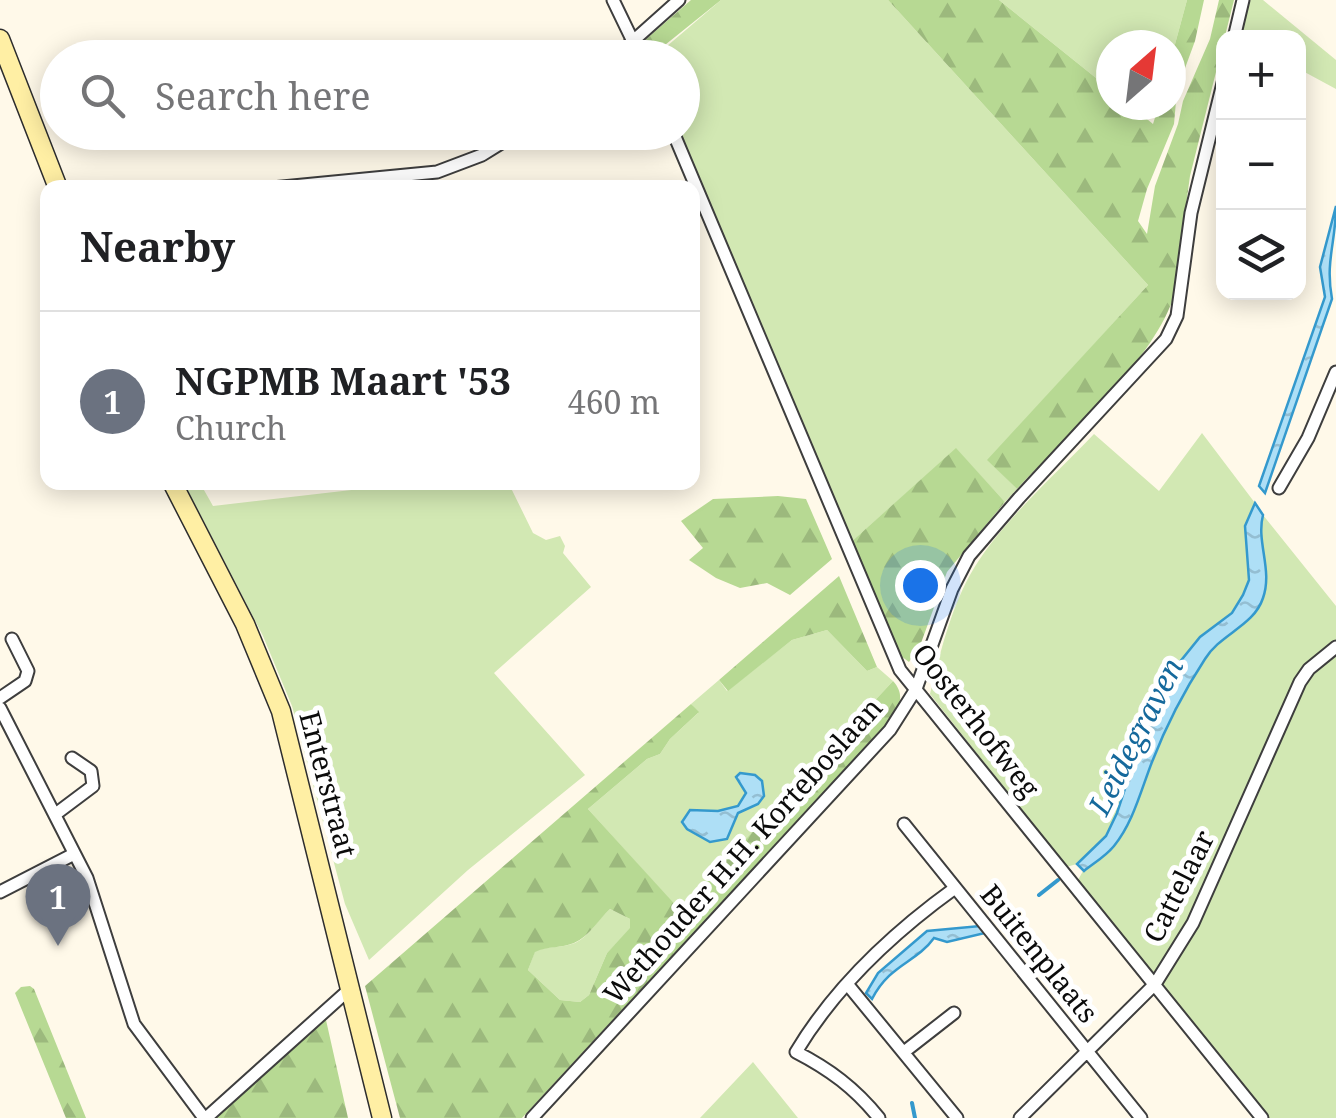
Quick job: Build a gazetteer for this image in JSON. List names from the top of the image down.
{
  "streets": {
    "main road": ["Enterstraat"],
    "street": [
      "Oosterhofweg",
      "Wethouder H.H. Korteboslaan",
      "Cattelaar",
      "Buitenplaats"
    ]
  },
  "crossings": [
    ["Oosterhofweg", "Wethouder H.H. Korteboslaan"],
    ["Oosterhofweg", "Cattelaar"],
    ["Cattelaar", "Buitenplaats"]
  ],
  "water": ["Leidegraven"],
  "north": "top right",
  "page": {
    "map_buttons": ["+", "−"],
    "search": "Search here",
    "heading": "Nearby",
    "list": [
      {
        "mark": "1",
        "name": "NGPMB Maart '53",
        "note": "Church",
        "value": "460 m"
      }
    ],
    "pins": "1"
  }
}
